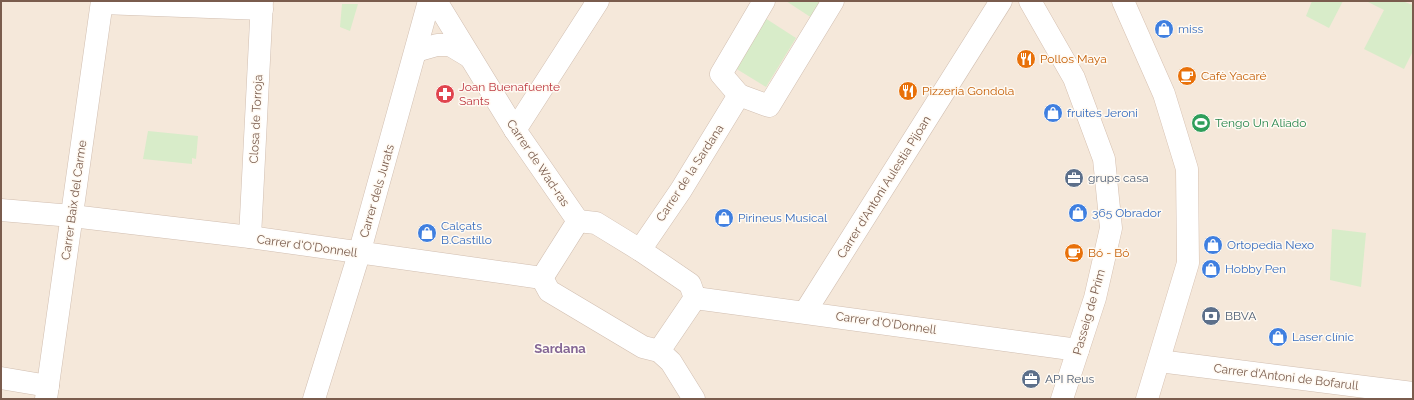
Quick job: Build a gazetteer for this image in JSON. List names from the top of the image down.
{
  "streets": {
    "street": [
      "Closa de Torroja",
      "Carrer de Wad-ras",
      "Carrer de la Sardana",
      "Carrer d'Antoni Aulestia Pijoan",
      "Carrer dels Jurats",
      "Carrer Baix del Carme",
      "Carrer d'O'Donnell",
      "Passeig de Prim",
      "Carrer d'Antoni de Bofarull"
    ]
  },
  "crossings": [
    ["Closa de Torroja", "Carrer d'O'Donnell"],
    ["Carrer d'Antoni Aulestia Pijoan", "Carrer d'O'Donnell"],
    ["Carrer dels Jurats", "Carrer d'O'Donnell"],
    ["Carrer Baix del Carme", "Carrer d'O'Donnell"],
    ["Carrer d'O'Donnell", "Passeig de Prim"]
  ],
  "districts": ["Sardana"],
  "places": {
    "shop": [
      "miss",
      "fruites Jeroni",
      "365 Obrador",
      "Pirineus Musical",
      "Calçats B.Castillo",
      "Ortopedia Nexo",
      "Hobby Pen",
      "Laser clínic"
    ],
    "restaurant": ["Pollos Maya", "Pizzeria Gondola"],
    "cafe": ["Cafè Yacaré", "Bó - Bó"],
    "pharmacy": ["Joan Buenafuente Sants"],
    "sports": ["Tengo Un Aliado"],
    "office": ["grups casa", "API Reus"],
    "bank": ["BBVA"]
  }
}
